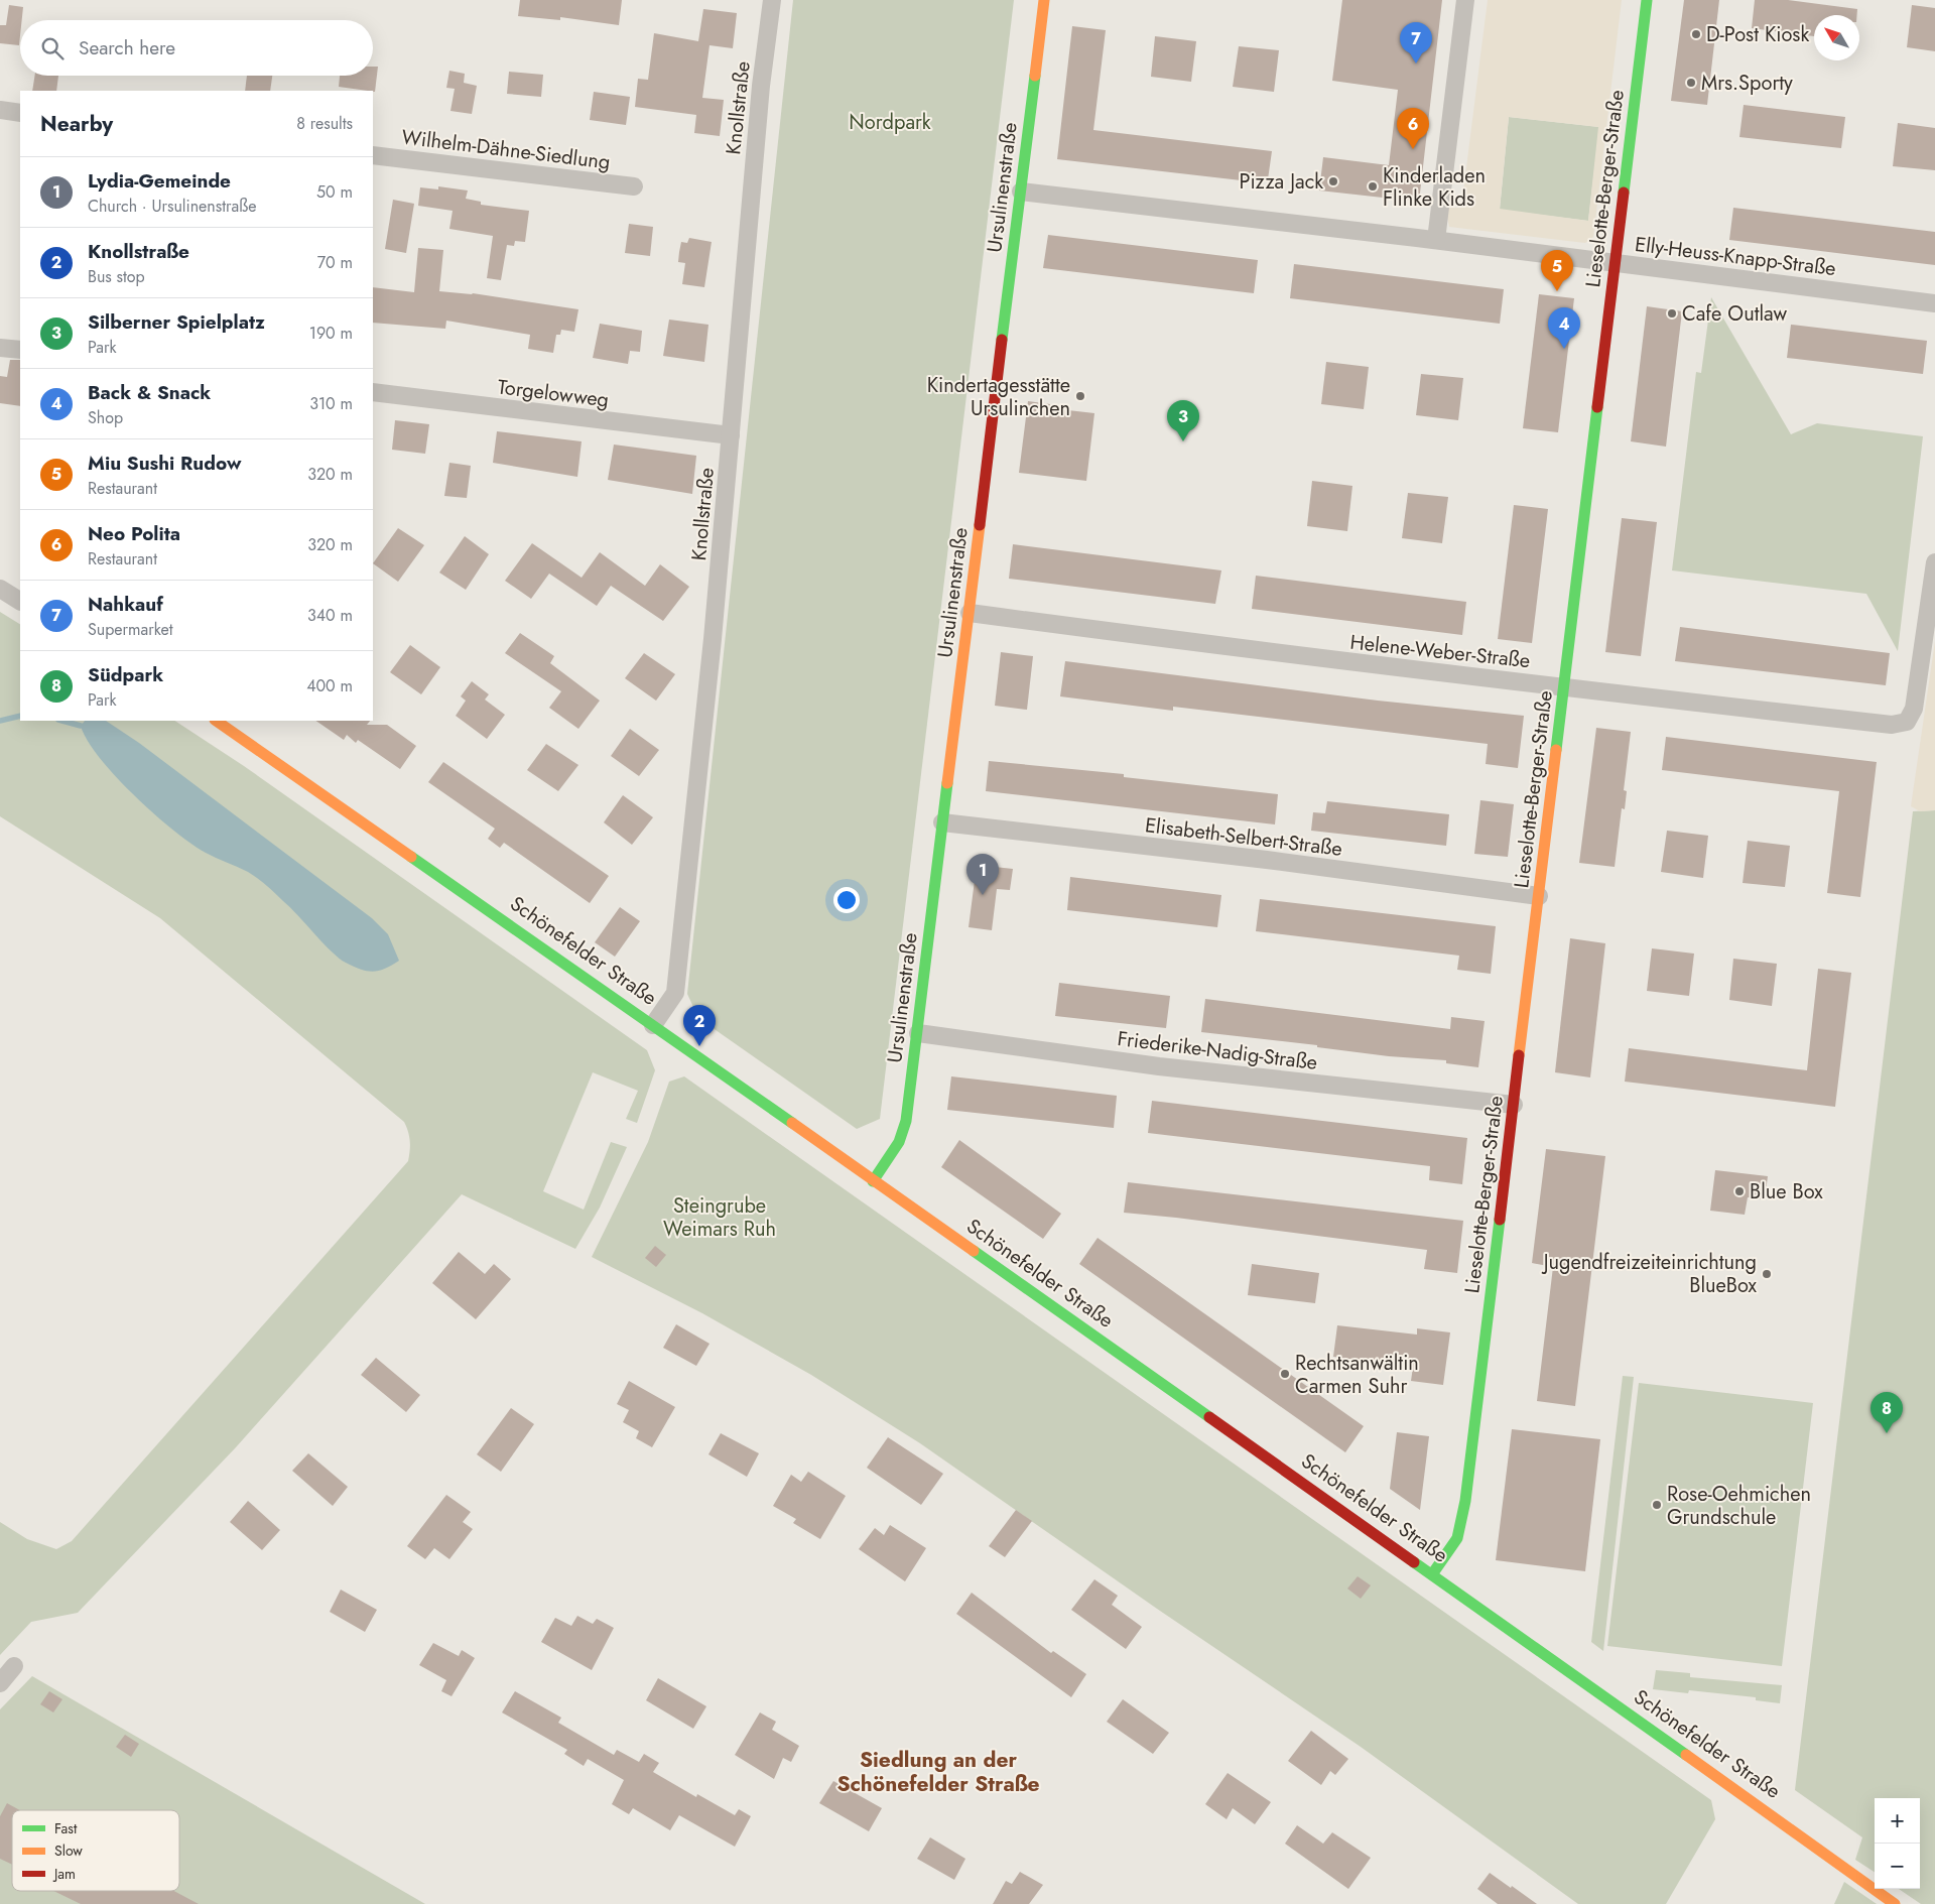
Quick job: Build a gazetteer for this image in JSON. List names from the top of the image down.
{
  "streets": {
    "street": [
      "Knollstraße",
      "Wilhelm-Dähne-Siedlung",
      "Ursulinenstraße",
      "Lieselotte-Berger-Straße",
      "Elly-Heuss-Knapp-Straße",
      "Torgelowweg",
      "Helene-Weber-Straße",
      "Elisabeth-Selbert-Straße",
      "Schönefelder Straße",
      "Friederike-Nadig-Straße"
    ]
  },
  "crossings": [
    ["Knollstraße", "Torgelowweg"],
    ["Knollstraße", "Schönefelder Straße"],
    ["Ursulinenstraße", "Elly-Heuss-Knapp-Straße"],
    ["Ursulinenstraße", "Helene-Weber-Straße"],
    ["Ursulinenstraße", "Elisabeth-Selbert-Straße"],
    ["Ursulinenstraße", "Schönefelder Straße"],
    ["Ursulinenstraße", "Friederike-Nadig-Straße"],
    ["Lieselotte-Berger-Straße", "Elly-Heuss-Knapp-Straße"],
    ["Lieselotte-Berger-Straße", "Helene-Weber-Straße"],
    ["Lieselotte-Berger-Straße", "Elisabeth-Selbert-Straße"],
    ["Lieselotte-Berger-Straße", "Schönefelder Straße"],
    ["Lieselotte-Berger-Straße", "Friederike-Nadig-Straße"]
  ],
  "districts": ["Siedlung an der Schönefelder Straße"],
  "parks": ["Nordpark", "Steingrube Weimars Ruh"],
  "places": [
    "D-Post Kiosk",
    "Mrs.Sporty",
    "Pizza Jack",
    "Kinderladen Flinke Kids",
    "Cafe Outlaw",
    "Kindertagesstätte Ursulinchen",
    "Blue Box",
    "Jugendfreizeiteinrichtung BlueBox",
    "Rechtsanwältin Carmen Suhr",
    "Rose-Oehmichen Grundschule"
  ],
  "legend": ["Fast", "Slow", "Jam"],
  "north": "top left",
  "page": {
    "search": "Search here",
    "pins": [
      "7",
      "6",
      "5",
      "4",
      "3",
      "1",
      "2",
      "8"
    ],
    "heading": ["Nearby", "8 results"],
    "list": [
      {
        "mark": "1",
        "name": "Lydia-Gemeinde",
        "note": "Church · Ursulinenstraße",
        "value": "50 m"
      },
      {
        "mark": "2",
        "name": "Knollstraße",
        "note": "Bus stop",
        "value": "70 m"
      },
      {
        "mark": "3",
        "name": "Silberner Spielplatz",
        "note": "Park",
        "value": "190 m"
      },
      {
        "mark": "4",
        "name": "Back & Snack",
        "note": "Shop",
        "value": "310 m"
      },
      {
        "mark": "5",
        "name": "Miu Sushi Rudow",
        "note": "Restaurant",
        "value": "320 m"
      },
      {
        "mark": "6",
        "name": "Neo Polita",
        "note": "Restaurant",
        "value": "320 m"
      },
      {
        "mark": "7",
        "name": "Nahkauf",
        "note": "Supermarket",
        "value": "340 m"
      },
      {
        "mark": "8",
        "name": "Südpark",
        "note": "Park",
        "value": "400 m"
      }
    ],
    "map_buttons": ["+", "−"]
  }
}
